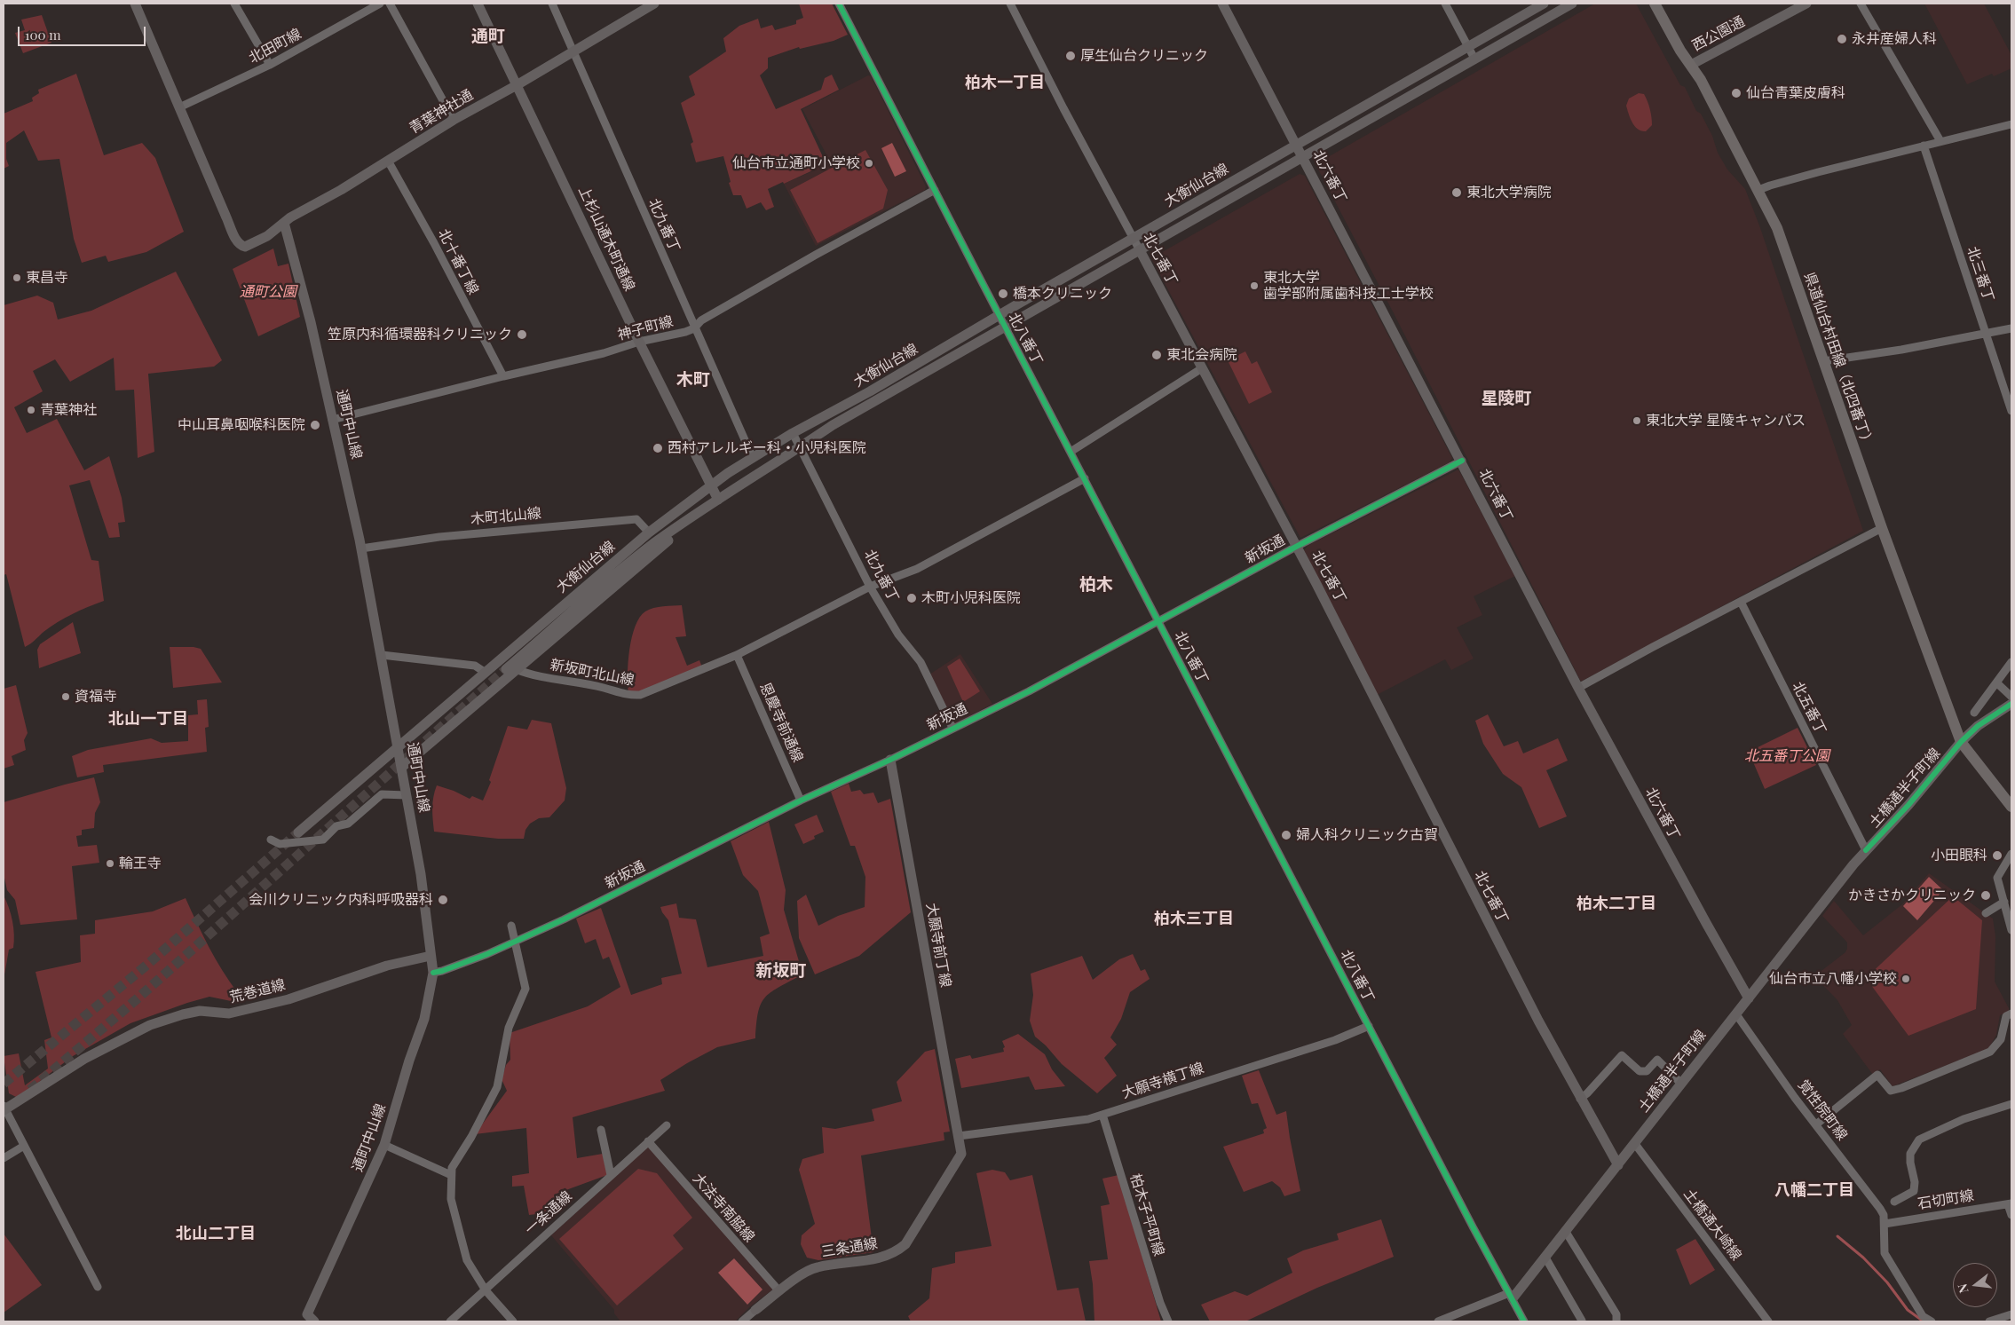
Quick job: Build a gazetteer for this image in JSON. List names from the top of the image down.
{
  "streets": {
    "main road": ["県道仙台村田線（北四番丁）"],
    "street": [
      "西公園通",
      "北田町線",
      "青葉神社通",
      "北六番丁",
      "大衡仙台線",
      "北九番丁",
      "上杉山通木町通線",
      "北七番丁",
      "北十番丁線",
      "北三番丁",
      "神子町線",
      "北八番丁",
      "通町中山線",
      "木町北山線",
      "新坂通",
      "新坂町北山線",
      "北五番丁",
      "恩慶寺前通線",
      "土橋通半子町線",
      "大願寺前丁線",
      "荒巻道線",
      "大願寺横丁線",
      "覚性院町線",
      "石切町線",
      "大法寺南脇線",
      "一条通線",
      "柏木子平町線",
      "土橋通大崎線",
      "三条通線"
    ]
  },
  "crossings": [
    ["西公園通", "県道仙台村田線（北四番丁）"],
    ["北田町線", "青葉神社通"],
    ["青葉神社通", "北九番丁"],
    ["青葉神社通", "上杉山通木町通線"],
    ["青葉神社通", "北十番丁線"],
    ["青葉神社通", "通町中山線"],
    ["北六番丁", "大衡仙台線"],
    ["北六番丁", "新坂通"],
    ["北六番丁", "土橋通半子町線"],
    ["大衡仙台線", "北九番丁"],
    ["大衡仙台線", "上杉山通木町通線"],
    ["大衡仙台線", "北七番丁"],
    ["大衡仙台線", "北八番丁"],
    ["大衡仙台線", "通町中山線"],
    ["大衡仙台線", "木町北山線"],
    ["大衡仙台線", "新坂町北山線"],
    ["北九番丁", "神子町線"],
    ["北九番丁", "新坂通"],
    ["北九番丁", "新坂町北山線"],
    ["上杉山通木町通線", "神子町線"],
    ["北七番丁", "新坂通"],
    ["北七番丁", "土橋通半子町線"],
    ["北十番丁線", "神子町線"],
    ["神子町線", "北八番丁"],
    ["神子町線", "通町中山線"],
    ["北八番丁", "新坂通"],
    ["北八番丁", "新坂町北山線"],
    ["北八番丁", "土橋通半子町線"],
    ["北八番丁", "大願寺横丁線"],
    ["県道仙台村田線（北四番丁）", "土橋通半子町線"],
    ["通町中山線", "木町北山線"],
    ["通町中山線", "新坂通"],
    ["通町中山線", "荒巻道線"],
    ["新坂通", "恩慶寺前通線"],
    ["新坂通", "大願寺前丁線"],
    ["新坂町北山線", "恩慶寺前通線"],
    ["北五番丁", "土橋通半子町線"],
    ["土橋通半子町線", "覚性院町線"],
    ["土橋通半子町線", "土橋通大崎線"],
    ["大願寺前丁線", "大願寺横丁線"],
    ["大願寺前丁線", "三条通線"],
    ["大願寺横丁線", "柏木子平町線"],
    ["大願寺横丁線", "三条通線"],
    ["覚性院町線", "石切町線"],
    ["大法寺南脇線", "一条通線"],
    ["大法寺南脇線", "三条通線"]
  ],
  "districts": [
    "通町",
    "柏木一丁目",
    "木町",
    "星陵町",
    "柏木",
    "北山一丁目",
    "柏木二丁目",
    "柏木三丁目",
    "新坂町",
    "八幡二丁目",
    "北山二丁目"
  ],
  "parks": ["通町公園", "北五番丁公園"],
  "places": [
    "永井産婦人科",
    "厚生仙台クリニック",
    "仙台青葉皮膚科",
    "仙台市立通町小学校",
    "東北大学病院",
    "東昌寺",
    "東北大学 歯学部附属歯科技工士学校",
    "橋本クリニック",
    "笠原内科循環器科クリニック",
    "東北会病院",
    "青葉神社",
    "東北大学 星陵キャンパス",
    "中山耳鼻咽喉科医院",
    "西村アレルギー科・小児科医院",
    "木町小児科医院",
    "資福寺",
    "婦人科クリニック古賀",
    "小田眼科",
    "輪王寺",
    "かきさかクリニック",
    "会川クリニック内科呼吸器科",
    "仙台市立八幡小学校"
  ],
  "scale_bar": "100 m",
  "north": "left"
}
